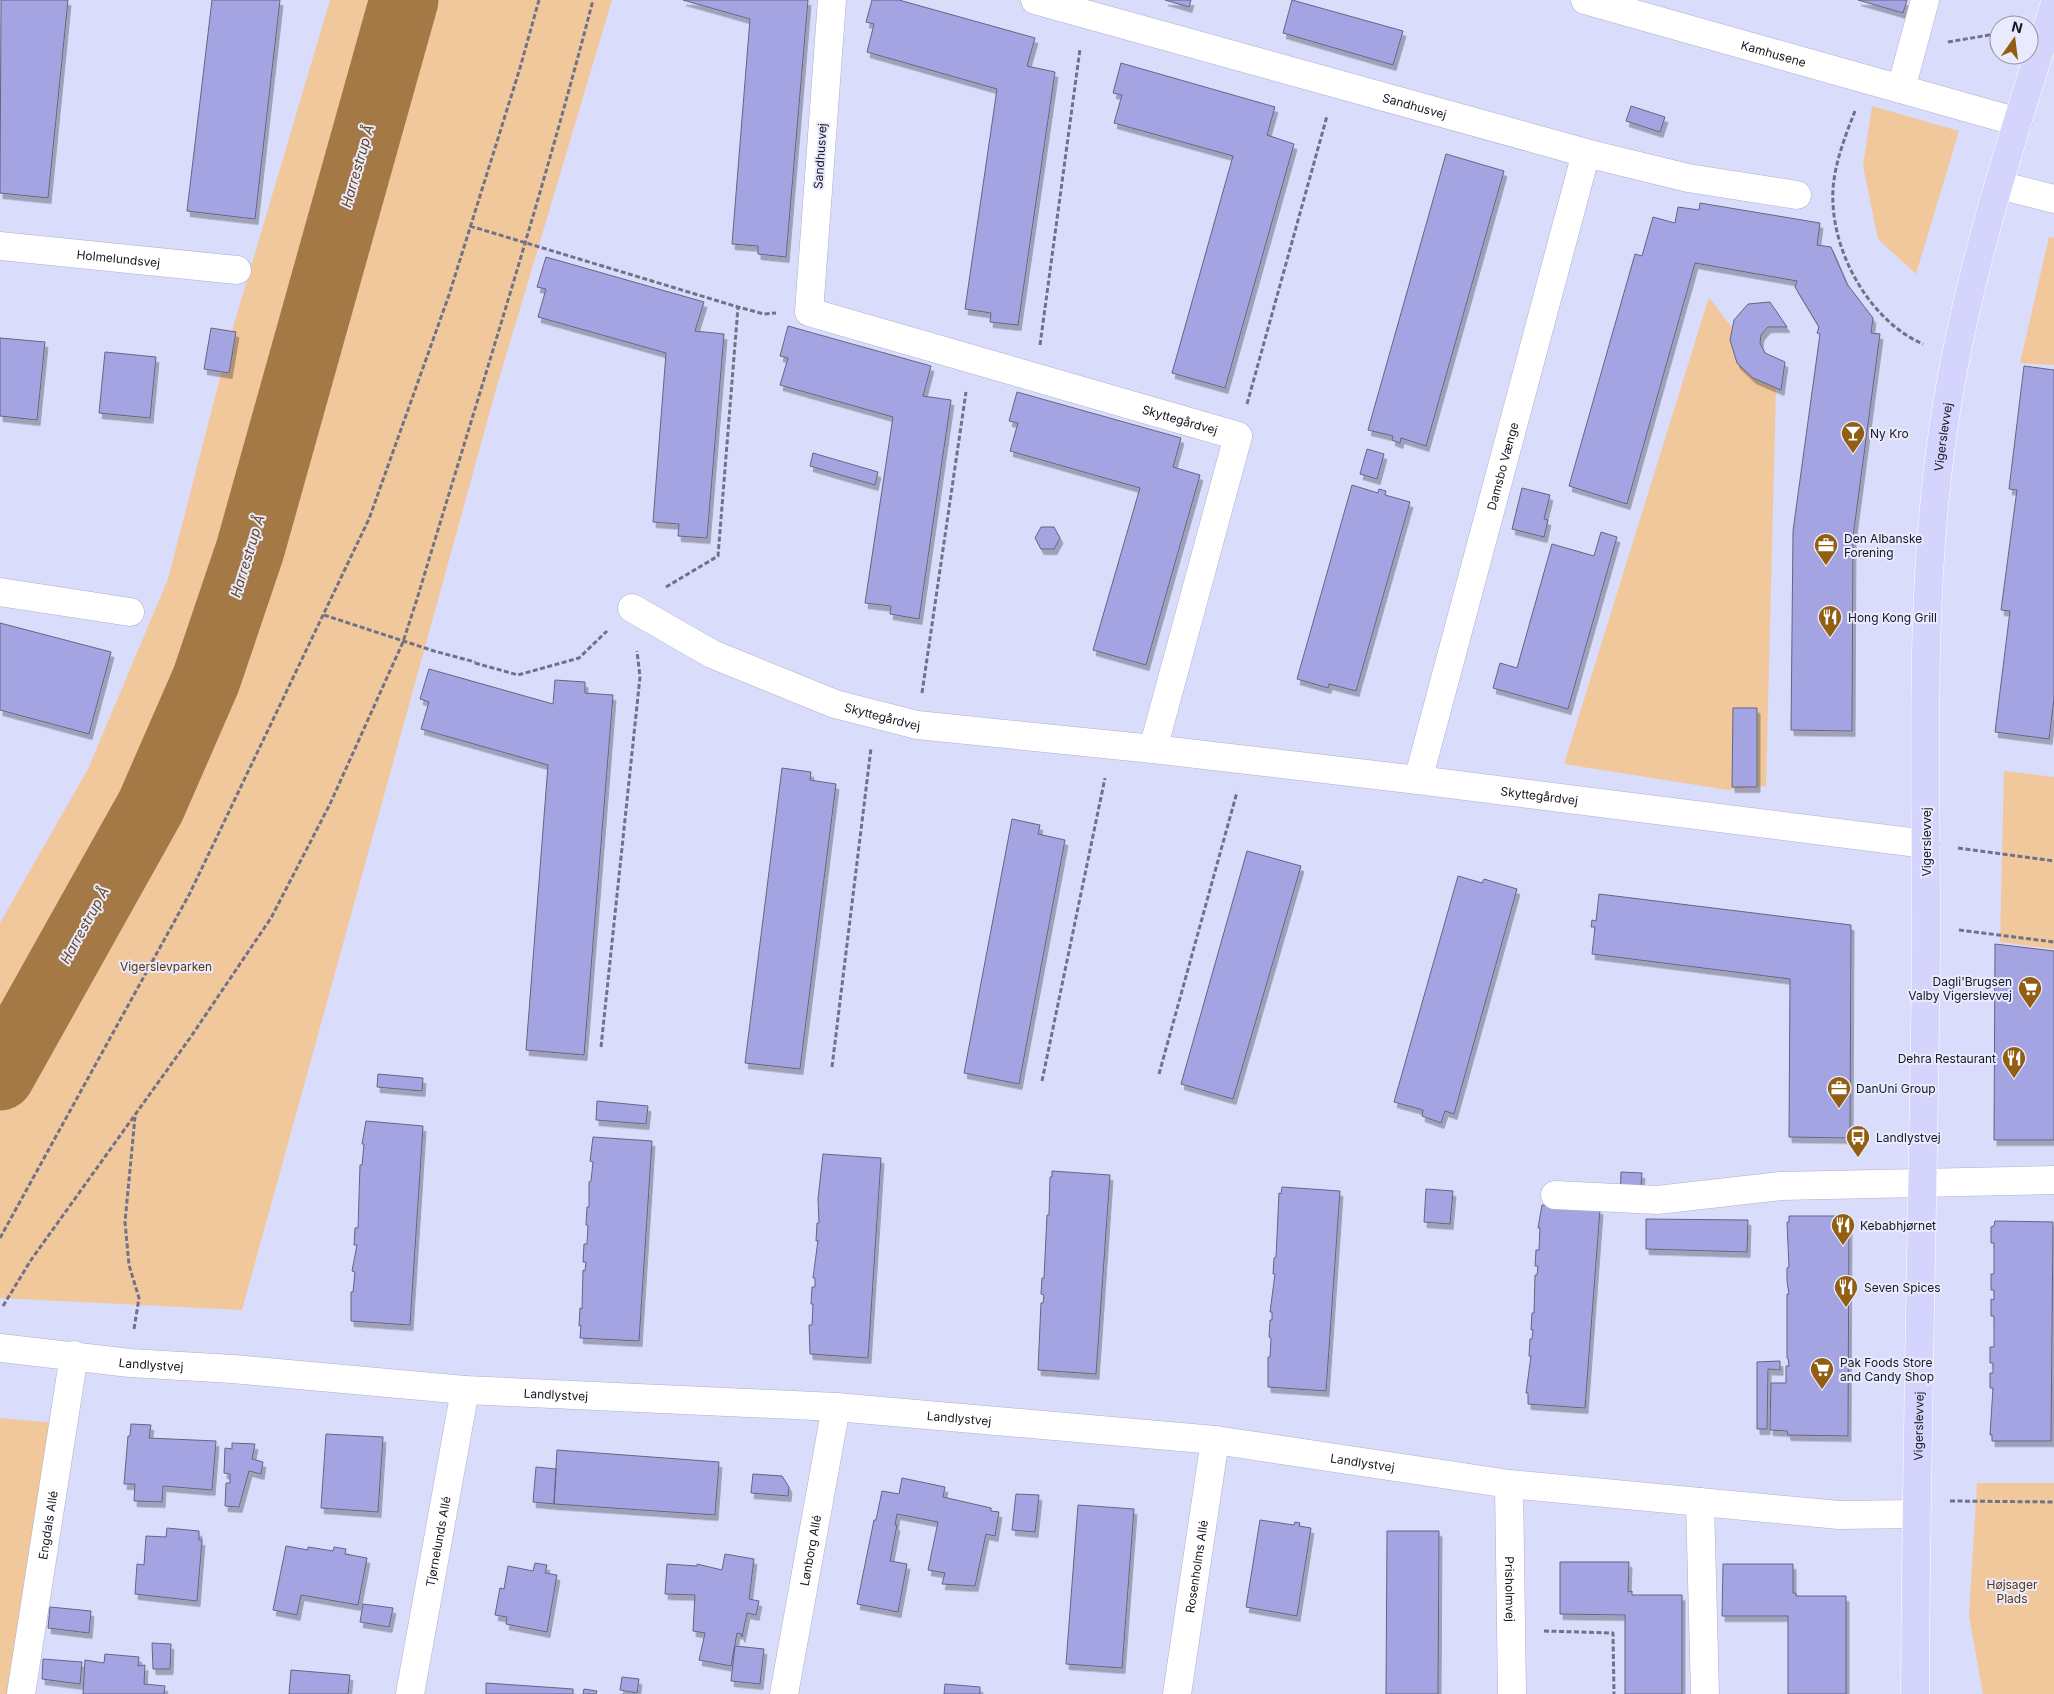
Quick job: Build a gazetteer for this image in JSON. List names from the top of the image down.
{
  "streets": {
    "main road": ["Vigerslevvej"],
    "street": [
      "Kamhusene",
      "Sandhusvej",
      "Holmelundsvej",
      "Skyttegårdvej",
      "Damsbo Vænge",
      "Landlystvej",
      "Engdals Allé",
      "Tjørnelunds Allé",
      "Lønborg Allé",
      "Rosenholms Allé",
      "Prisholmvej"
    ]
  },
  "crossings": [
    ["Kamhusene", "Vigerslevvej"],
    ["Sandhusvej", "Skyttegårdvej"],
    ["Sandhusvej", "Damsbo Vænge"],
    ["Skyttegårdvej", "Vigerslevvej"],
    ["Skyttegårdvej", "Damsbo Vænge"],
    ["Vigerslevvej", "Landlystvej"],
    ["Landlystvej", "Engdals Allé"],
    ["Landlystvej", "Tjørnelunds Allé"],
    ["Landlystvej", "Lønborg Allé"],
    ["Landlystvej", "Rosenholms Allé"],
    ["Landlystvej", "Prisholmvej"]
  ],
  "water": ["Harrestrup Å"],
  "parks": ["Vigerslevparken", "Højsager Plads"],
  "places": {
    "bar": ["Ny Kro"],
    "office": ["Den Albanske Forening", "DanUni Group"],
    "restaurant": [
      "Hong Kong Grill",
      "Dehra Restaurant",
      "Kebabhjørnet",
      "Seven Spices"
    ],
    "supermarket": ["Dagli'Brugsen Valby Vigerslevvej", "Pak Foods Store and Candy Shop"],
    "bus stop": ["Landlystvej"]
  },
  "north": "top"
}
